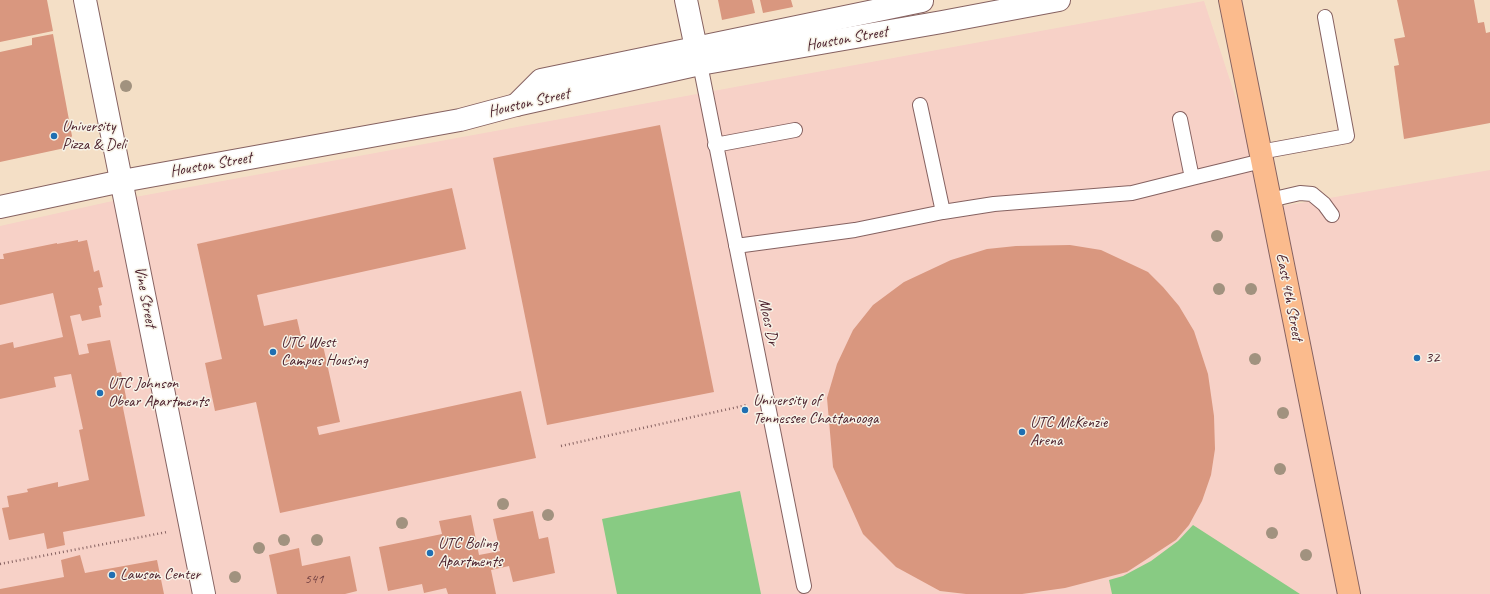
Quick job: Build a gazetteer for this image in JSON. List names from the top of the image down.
{
  "streets": {
    "main road": ["East 4th Street"],
    "street": ["Houston Street", "Vine Street"],
    "lane": ["Mocs Dr"]
  },
  "crossings": [
    ["Houston Street", "Vine Street"],
    ["Houston Street", "Mocs Dr"]
  ],
  "places": [
    "University Pizza & Deli",
    "UTC West Campus Housing",
    "32",
    "UTC Johnson Obear Apartments",
    "University of Tennessee Chattanooga",
    "UTC McKenzie Arena",
    "UTC Boling Apartments",
    "Lawson Center"
  ],
  "house_numbers": ["541"]
}
